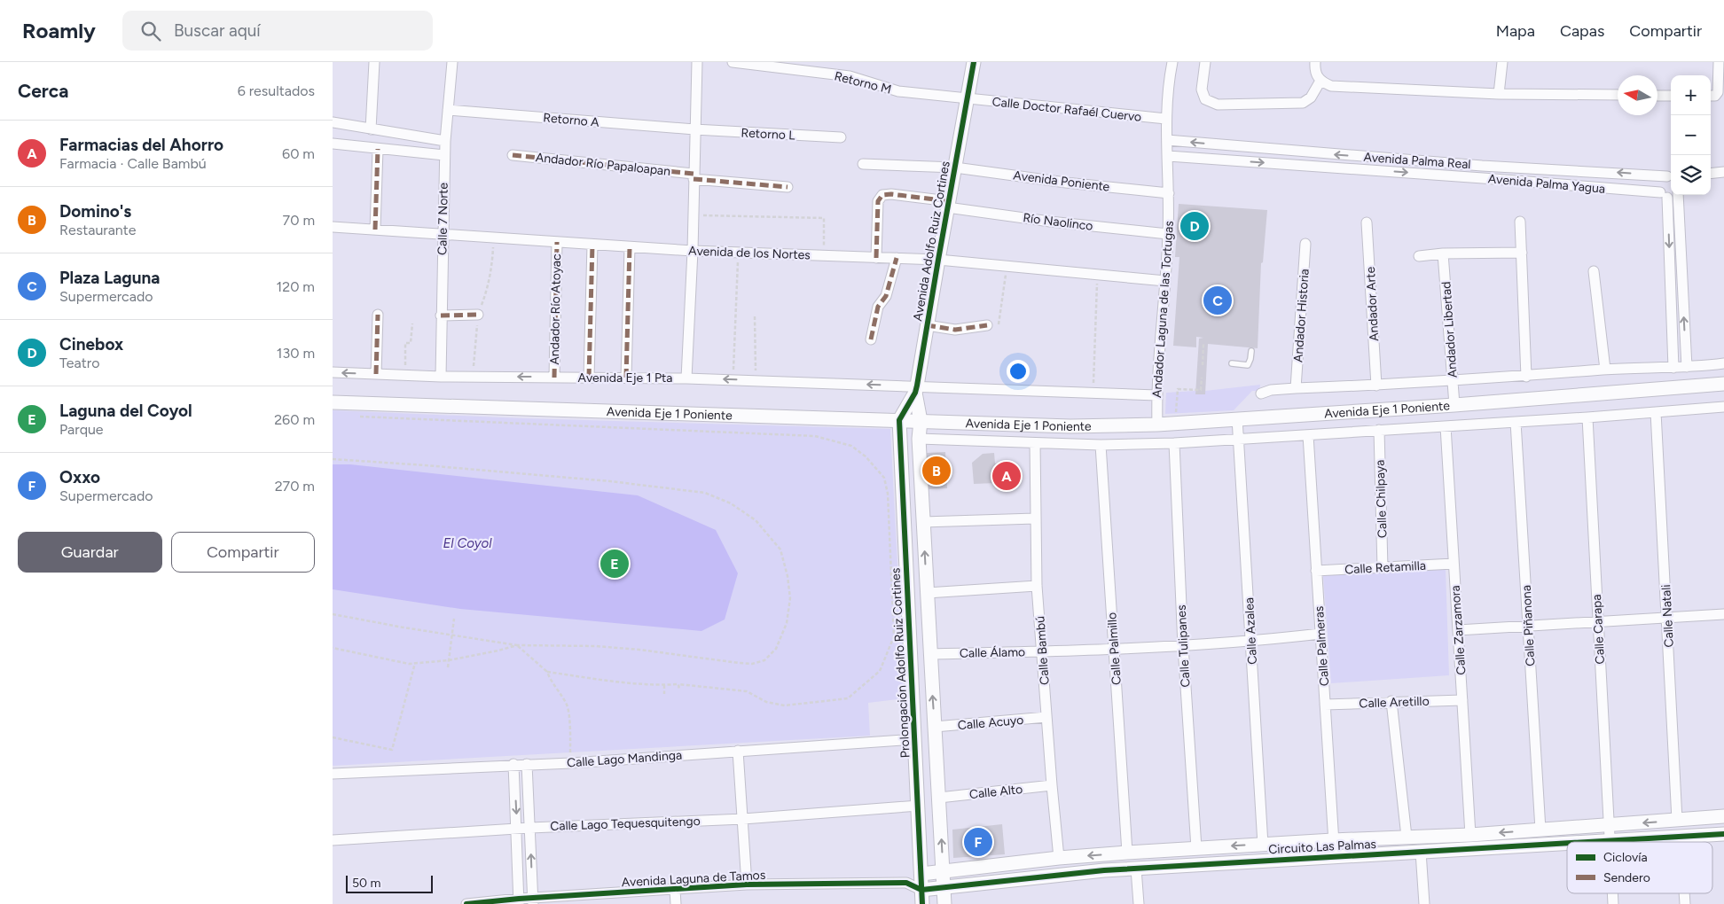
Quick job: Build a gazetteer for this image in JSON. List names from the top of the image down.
{
  "streets": {
    "street": [
      "Retorno M",
      "Calle Doctor Rafaél Cuervo",
      "Retorno A",
      "Retorno L",
      "Avenida Palma Real",
      "Andador Río Papaloapan",
      "Avenida Poniente",
      "Avenida Palma Yagua",
      "Calle 7 Norte",
      "Río Naolinco",
      "Avenida Adolfo Ruiz Cortines",
      "Avenida de los Nortes",
      "Andador Arte",
      "Andador Río Atoyac",
      "Andador Laguna de las Tortugas",
      "Andador Historia",
      "Andador Libertad",
      "Avenida Eje 1 Pta",
      "Avenida Eje 1 Poniente",
      "Calle Chilpaya",
      "Calle Retamilla",
      "Calle Natali",
      "Calle Piñanona",
      "Calle Carapa",
      "Calle Zarzamora",
      "Calle Azalea",
      "Calle Tulipanes",
      "Calle Palmeras",
      "Calle Palmillo",
      "Calle Bambú",
      "Calle Álamo",
      "Prolongación Adolfo Ruiz Cortines",
      "Calle Aretillo",
      "Calle Acuyo",
      "Calle Lago Mandinga",
      "Calle Alto",
      "Calle Lago Tequesquitengo",
      "Circuito Las Palmas",
      "Avenida Laguna de Tamos"
    ]
  },
  "crossings": [
    ["Retorno M", "Calle Doctor Rafaél Cuervo"],
    ["Retorno M", "Avenida Adolfo Ruiz Cortines"],
    ["Calle Doctor Rafaél Cuervo", "Avenida Adolfo Ruiz Cortines"],
    ["Calle Doctor Rafaél Cuervo", "Andador Laguna de las Tortugas"],
    ["Retorno A", "Retorno L"],
    ["Retorno A", "Calle 7 Norte"],
    ["Avenida Palma Real", "Andador Laguna de las Tortugas"],
    ["Avenida Poniente", "Avenida Adolfo Ruiz Cortines"],
    ["Avenida Poniente", "Andador Laguna de las Tortugas"],
    ["Avenida Palma Yagua", "Andador Laguna de las Tortugas"],
    ["Calle 7 Norte", "Avenida de los Nortes"],
    ["Calle 7 Norte", "Avenida Eje 1 Pta"],
    ["Río Naolinco", "Avenida Adolfo Ruiz Cortines"],
    ["Río Naolinco", "Avenida de los Nortes"],
    ["Río Naolinco", "Andador Laguna de las Tortugas"],
    ["Avenida Adolfo Ruiz Cortines", "Avenida de los Nortes"],
    ["Avenida Adolfo Ruiz Cortines", "Avenida Eje 1 Pta"],
    ["Avenida Adolfo Ruiz Cortines", "Avenida Eje 1 Poniente"],
    ["Avenida Adolfo Ruiz Cortines", "Prolongación Adolfo Ruiz Cortines"],
    ["Avenida de los Nortes", "Andador Río Atoyac"],
    ["Avenida de los Nortes", "Andador Laguna de las Tortugas"],
    ["Andador Arte", "Avenida Eje 1 Poniente"],
    ["Andador Río Atoyac", "Avenida Eje 1 Pta"],
    ["Andador Laguna de las Tortugas", "Avenida Eje 1 Pta"],
    ["Andador Laguna de las Tortugas", "Avenida Eje 1 Poniente"],
    ["Andador Historia", "Avenida Eje 1 Poniente"],
    ["Andador Libertad", "Avenida Eje 1 Poniente"],
    ["Avenida Eje 1 Poniente", "Calle Chilpaya"],
    ["Avenida Eje 1 Poniente", "Calle Natali"],
    ["Avenida Eje 1 Poniente", "Calle Piñanona"],
    ["Avenida Eje 1 Poniente", "Calle Carapa"],
    ["Avenida Eje 1 Poniente", "Calle Zarzamora"],
    ["Avenida Eje 1 Poniente", "Calle Azalea"],
    ["Avenida Eje 1 Poniente", "Calle Tulipanes"],
    ["Avenida Eje 1 Poniente", "Calle Palmeras"],
    ["Avenida Eje 1 Poniente", "Calle Palmillo"],
    ["Avenida Eje 1 Poniente", "Calle Bambú"],
    ["Avenida Eje 1 Poniente", "Prolongación Adolfo Ruiz Cortines"],
    ["Calle Chilpaya", "Calle Retamilla"],
    ["Calle Retamilla", "Calle Zarzamora"],
    ["Calle Retamilla", "Calle Palmeras"],
    ["Calle Natali", "Circuito Las Palmas"],
    ["Calle Piñanona", "Circuito Las Palmas"],
    ["Calle Carapa", "Circuito Las Palmas"],
    ["Calle Zarzamora", "Calle Aretillo"],
    ["Calle Zarzamora", "Circuito Las Palmas"],
    ["Calle Azalea", "Calle Álamo"],
    ["Calle Azalea", "Circuito Las Palmas"],
    ["Calle Tulipanes", "Calle Álamo"],
    ["Calle Tulipanes", "Circuito Las Palmas"],
    ["Calle Palmeras", "Calle Álamo"],
    ["Calle Palmeras", "Calle Aretillo"],
    ["Calle Palmeras", "Circuito Las Palmas"],
    ["Calle Palmillo", "Calle Álamo"],
    ["Calle Palmillo", "Circuito Las Palmas"],
    ["Calle Bambú", "Calle Álamo"],
    ["Calle Bambú", "Calle Acuyo"],
    ["Calle Bambú", "Calle Alto"],
    ["Calle Bambú", "Circuito Las Palmas"],
    ["Prolongación Adolfo Ruiz Cortines", "Calle Lago Mandinga"],
    ["Prolongación Adolfo Ruiz Cortines", "Calle Lago Tequesquitengo"],
    ["Prolongación Adolfo Ruiz Cortines", "Circuito Las Palmas"],
    ["Prolongación Adolfo Ruiz Cortines", "Avenida Laguna de Tamos"],
    ["Circuito Las Palmas", "Avenida Laguna de Tamos"]
  ],
  "one_way": ["Avenida Eje 1 Pta"],
  "water": ["El Coyol"],
  "legend": ["Ciclovía", "Sendero"],
  "scale_bar": "50 m",
  "north": "left",
  "page": {
    "header": "Roamly",
    "search": "Buscar aquí",
    "nav": ["Mapa", "Capas", "Compartir"],
    "heading": ["Cerca", "6 resultados"],
    "map_buttons": ["+", "−"],
    "list": [
      {
        "mark": "A",
        "name": "Farmacias del Ahorro",
        "note": "Farmacia · Calle Bambú",
        "value": "60 m"
      },
      {
        "mark": "B",
        "name": "Domino's",
        "note": "Restaurante",
        "value": "70 m"
      },
      {
        "mark": "C",
        "name": "Plaza Laguna",
        "note": "Supermercado",
        "value": "120 m"
      },
      {
        "mark": "D",
        "name": "Cinebox",
        "note": "Teatro",
        "value": "130 m"
      },
      {
        "mark": "E",
        "name": "Laguna del Coyol",
        "note": "Parque",
        "value": "260 m"
      },
      {
        "mark": "F",
        "name": "Oxxo",
        "note": "Supermercado",
        "value": "270 m"
      }
    ],
    "pins": [
      "D",
      "C",
      "B",
      "A",
      "E",
      "F"
    ],
    "buttons": ["Guardar", "Compartir"],
    "scale": "50 m"
  }
}
